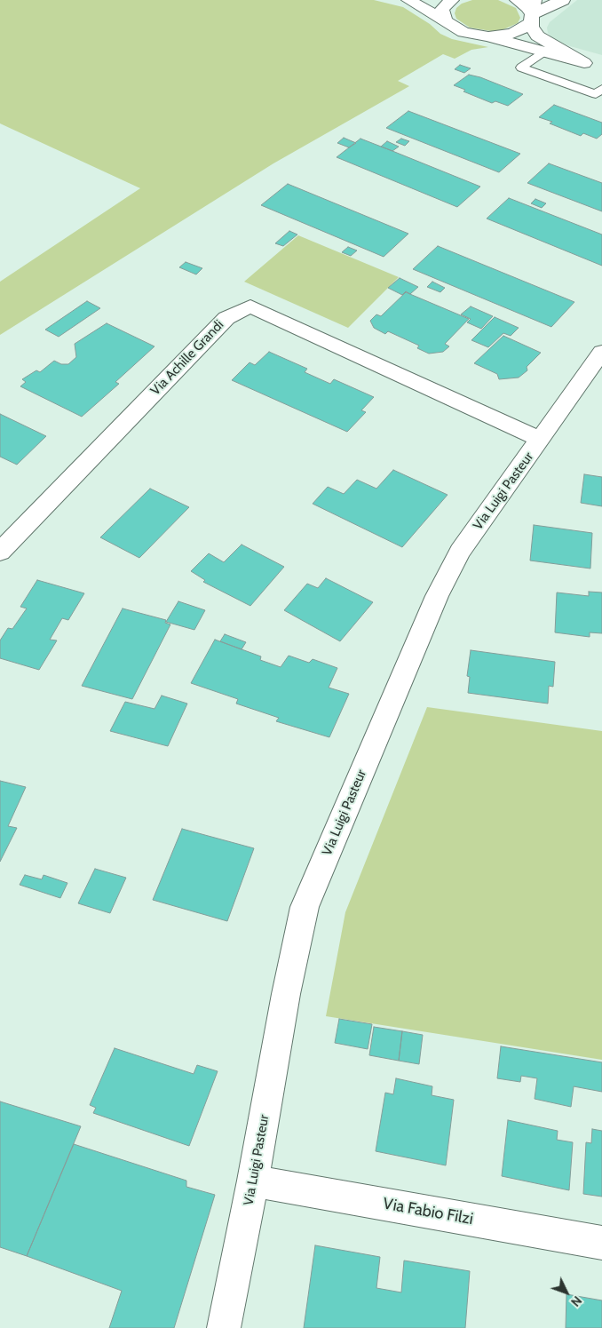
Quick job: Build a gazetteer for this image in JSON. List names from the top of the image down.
{
  "streets": {
    "street": ["Via Achille Grandi", "Via Luigi Pasteur", "Via Fabio Filzi"]
  },
  "crossings": [
    ["Via Achille Grandi", "Via Luigi Pasteur"],
    ["Via Luigi Pasteur", "Via Fabio Filzi"]
  ],
  "north": "bottom right"
}
